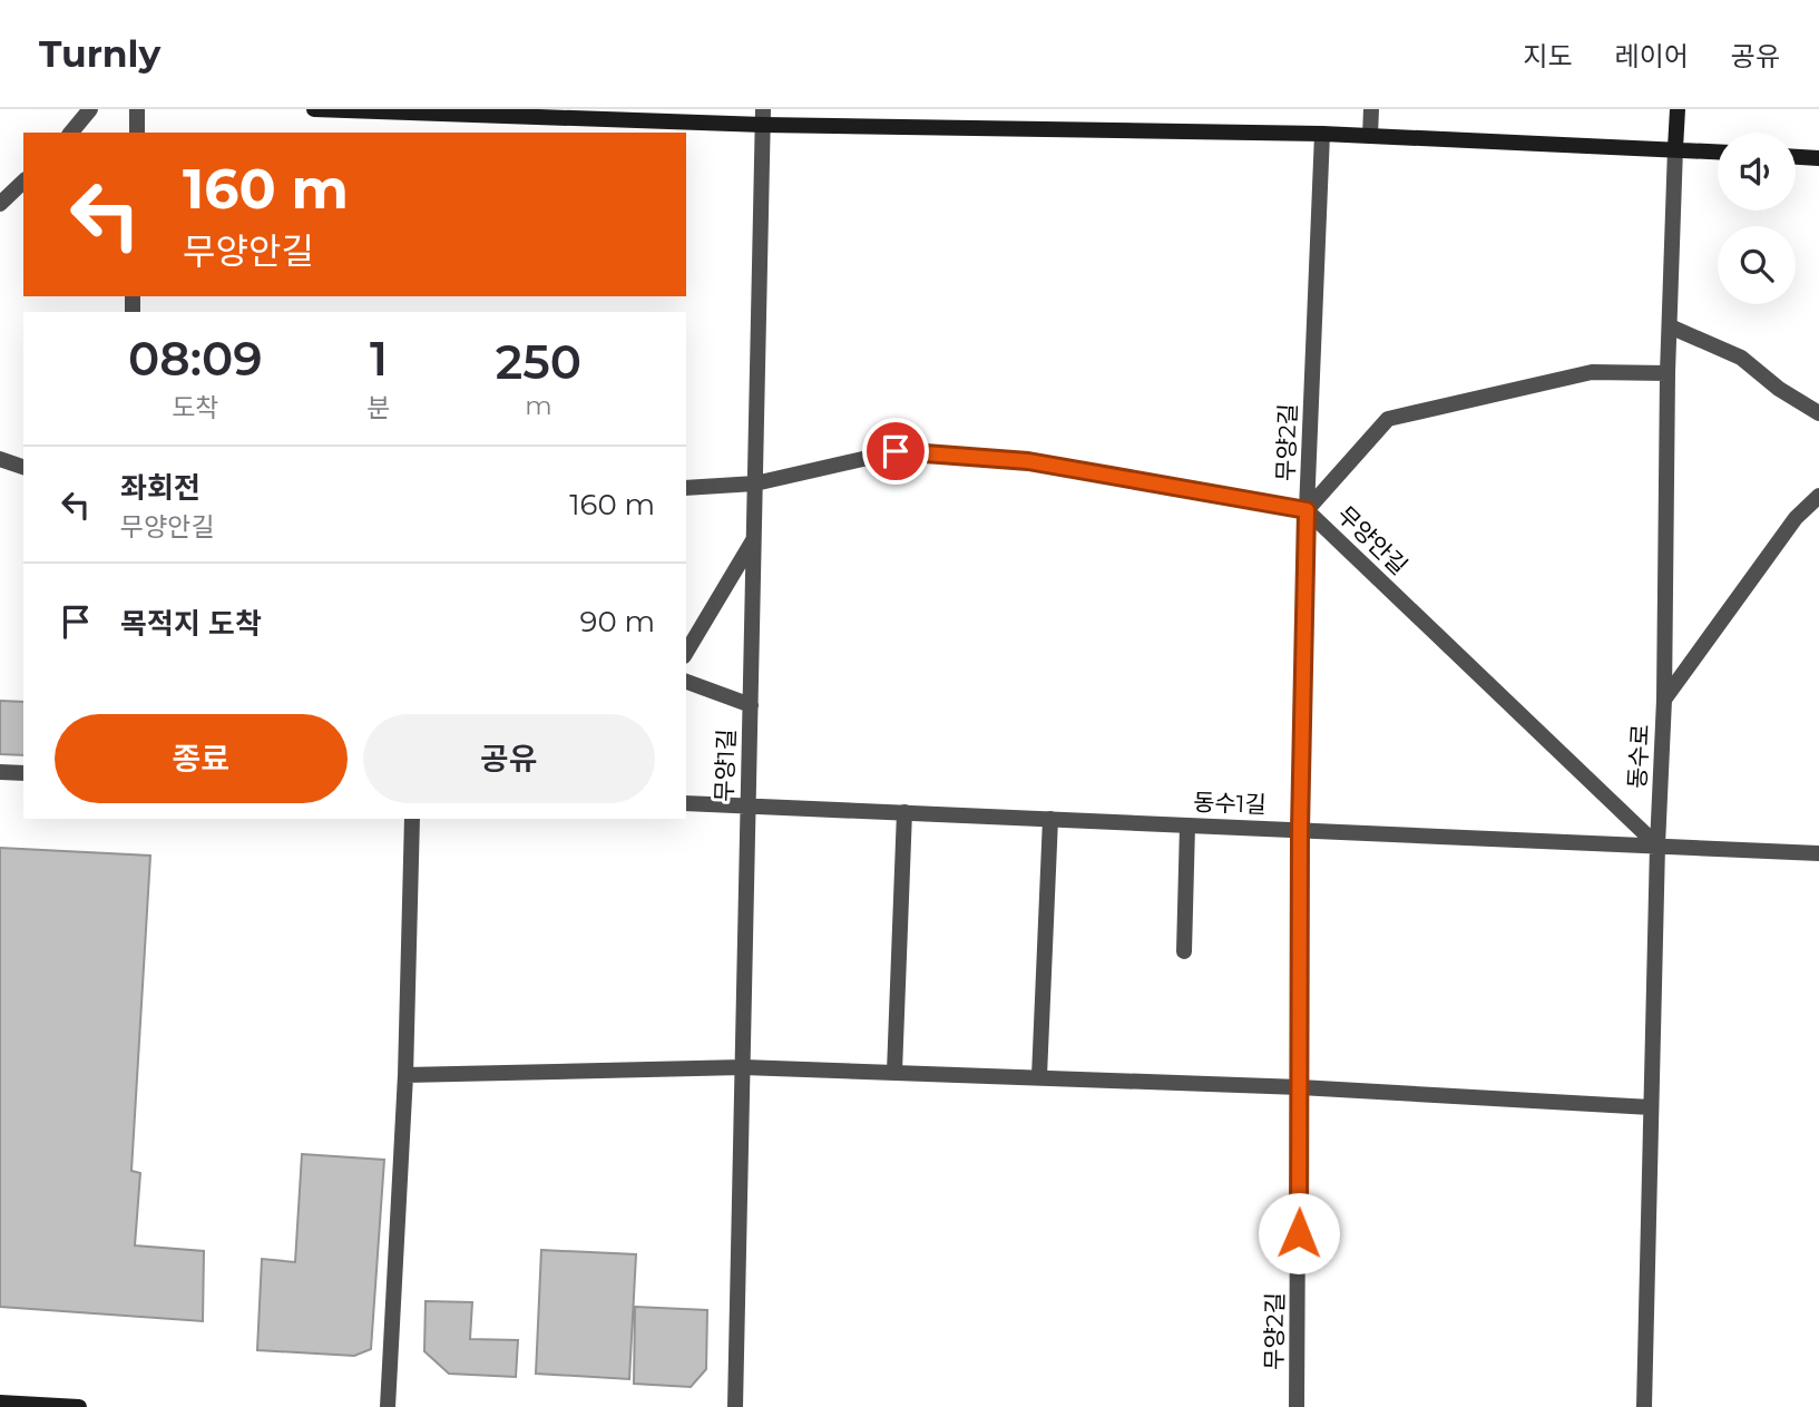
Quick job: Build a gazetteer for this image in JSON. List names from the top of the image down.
{
  "streets": {
    "street": [
      "무양2길",
      "무양안길",
      "동수로",
      "무양1길",
      "동수1길"
    ]
  },
  "crossings": [
    ["무양2길", "무양안길"],
    ["무양2길", "동수1길"],
    ["무양안길", "동수로"],
    ["무양안길", "무양1길"],
    ["무양안길", "동수1길"],
    ["동수로", "동수1길"],
    ["무양1길", "동수1길"]
  ],
  "page": {
    "header": "Turnly",
    "nav": ["지도", "레이어", "공유"],
    "turn": ["160 m", "무양안길"],
    "eta": [
      "08:09",
      "도착",
      "1",
      "분",
      "250",
      "m"
    ],
    "list": [
      {
        "name": "좌회전",
        "note": "무양안길",
        "value": "160 m"
      },
      {
        "name": "목적지 도착",
        "value": "90 m"
      }
    ],
    "buttons": ["종료", "공유"]
  }
}
